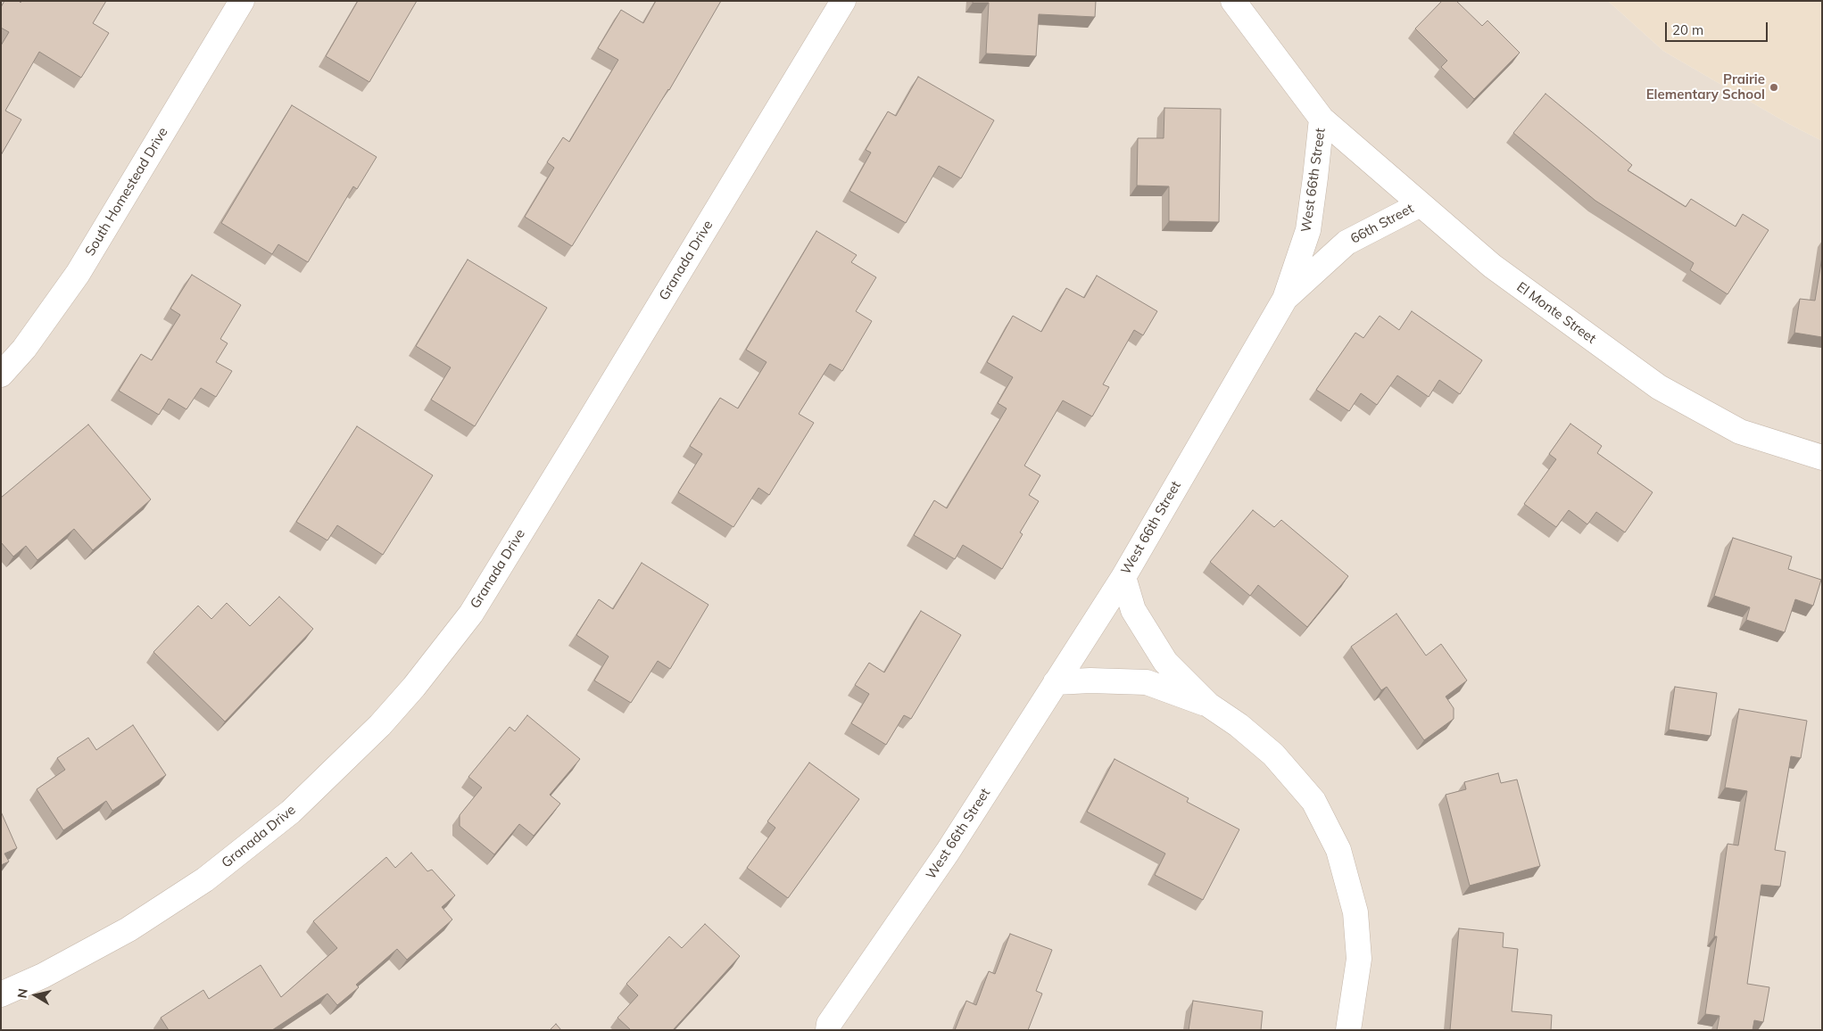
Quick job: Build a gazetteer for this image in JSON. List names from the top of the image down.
{
  "streets": {
    "street": [
      "West 66th Street",
      "South Homestead Drive",
      "66th Street",
      "Granada Drive",
      "El Monte Street"
    ]
  },
  "crossings": [
    ["West 66th Street", "66th Street"],
    ["West 66th Street", "El Monte Street"],
    ["66th Street", "El Monte Street"]
  ],
  "places": ["Prairie Elementary School"],
  "scale_bar": "20 m",
  "north": "left"
}
